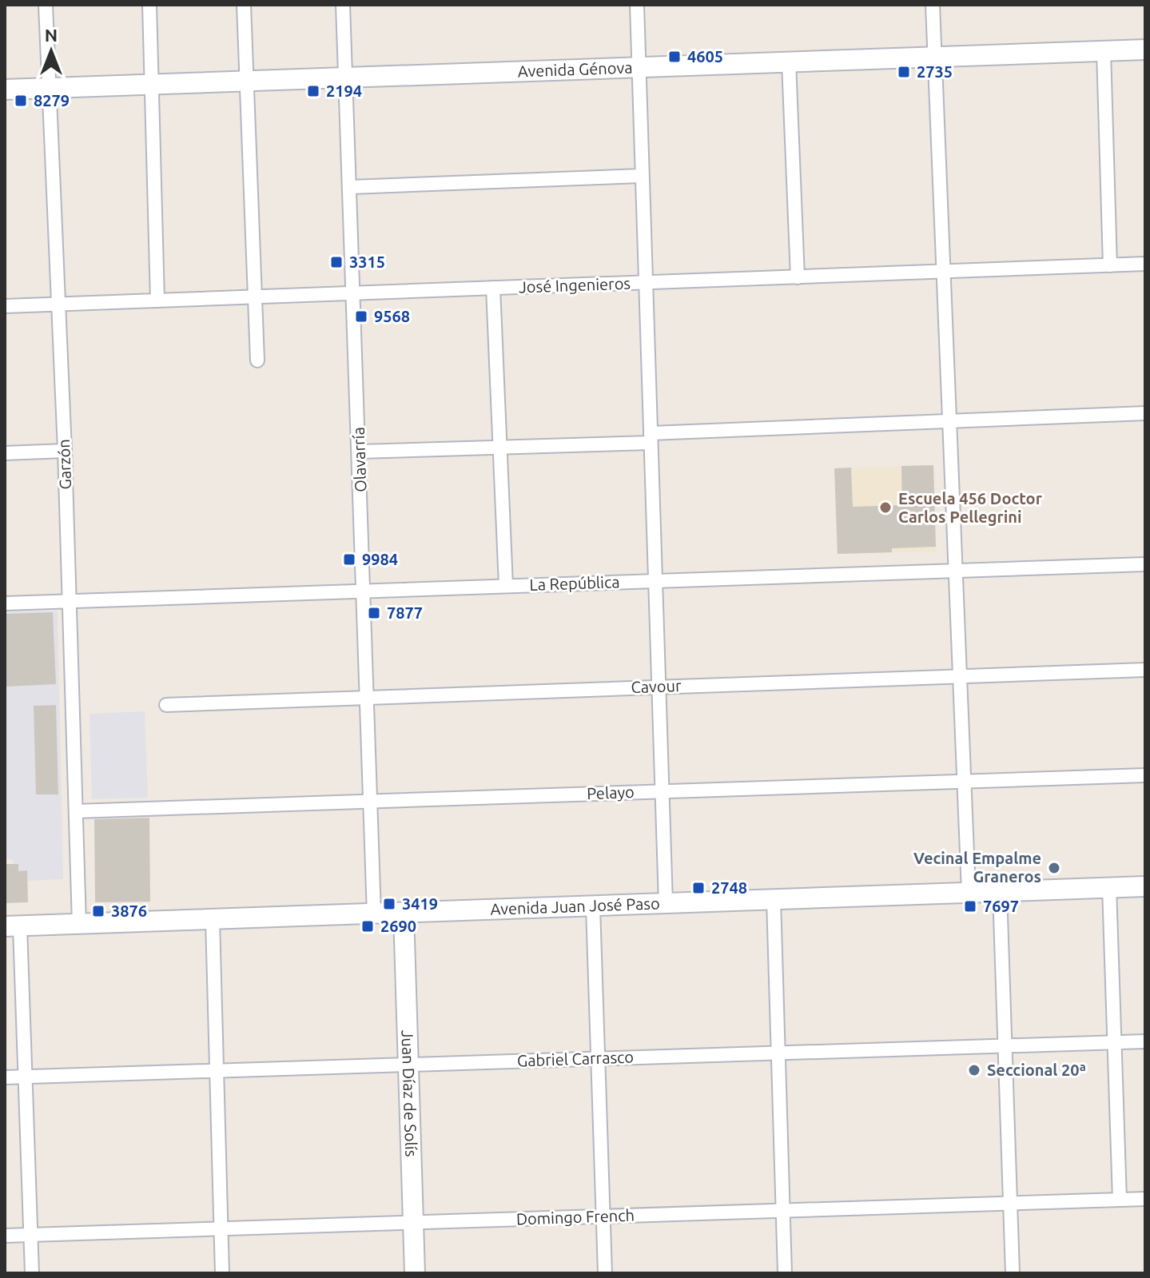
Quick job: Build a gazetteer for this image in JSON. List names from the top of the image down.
{
  "streets": {
    "main road": ["Avenida Génova", "Avenida Juan José Paso", "Juan Díaz de Solís"],
    "street": [
      "José Ingenieros",
      "Olavarría",
      "Garzón",
      "La República",
      "Cavour",
      "Pelayo",
      "Gabriel Carrasco",
      "Domingo French"
    ]
  },
  "crossings": [
    ["Avenida Génova", "Olavarría"],
    ["Avenida Génova", "Garzón"],
    ["José Ingenieros", "Olavarría"],
    ["José Ingenieros", "Garzón"],
    ["Olavarría", "La República"],
    ["Olavarría", "Cavour"],
    ["Olavarría", "Pelayo"],
    ["Olavarría", "Avenida Juan José Paso"],
    ["Garzón", "La República"],
    ["Garzón", "Pelayo"],
    ["Garzón", "Avenida Juan José Paso"],
    ["Avenida Juan José Paso", "Juan Díaz de Solís"],
    ["Gabriel Carrasco", "Juan Díaz de Solís"],
    ["Juan Díaz de Solís", "Domingo French"]
  ],
  "places": {
    "transit": [
      "4605",
      "2735",
      "2194",
      "8279",
      "3315",
      "9568",
      "9984",
      "7877",
      "2748",
      "3419",
      "7697",
      "3876",
      "2690"
    ],
    "other": ["Escuela 456 Doctor Carlos Pellegrini", "Vecinal Empalme Graneros", "Seccional 20ª"]
  },
  "north": "top"
}
